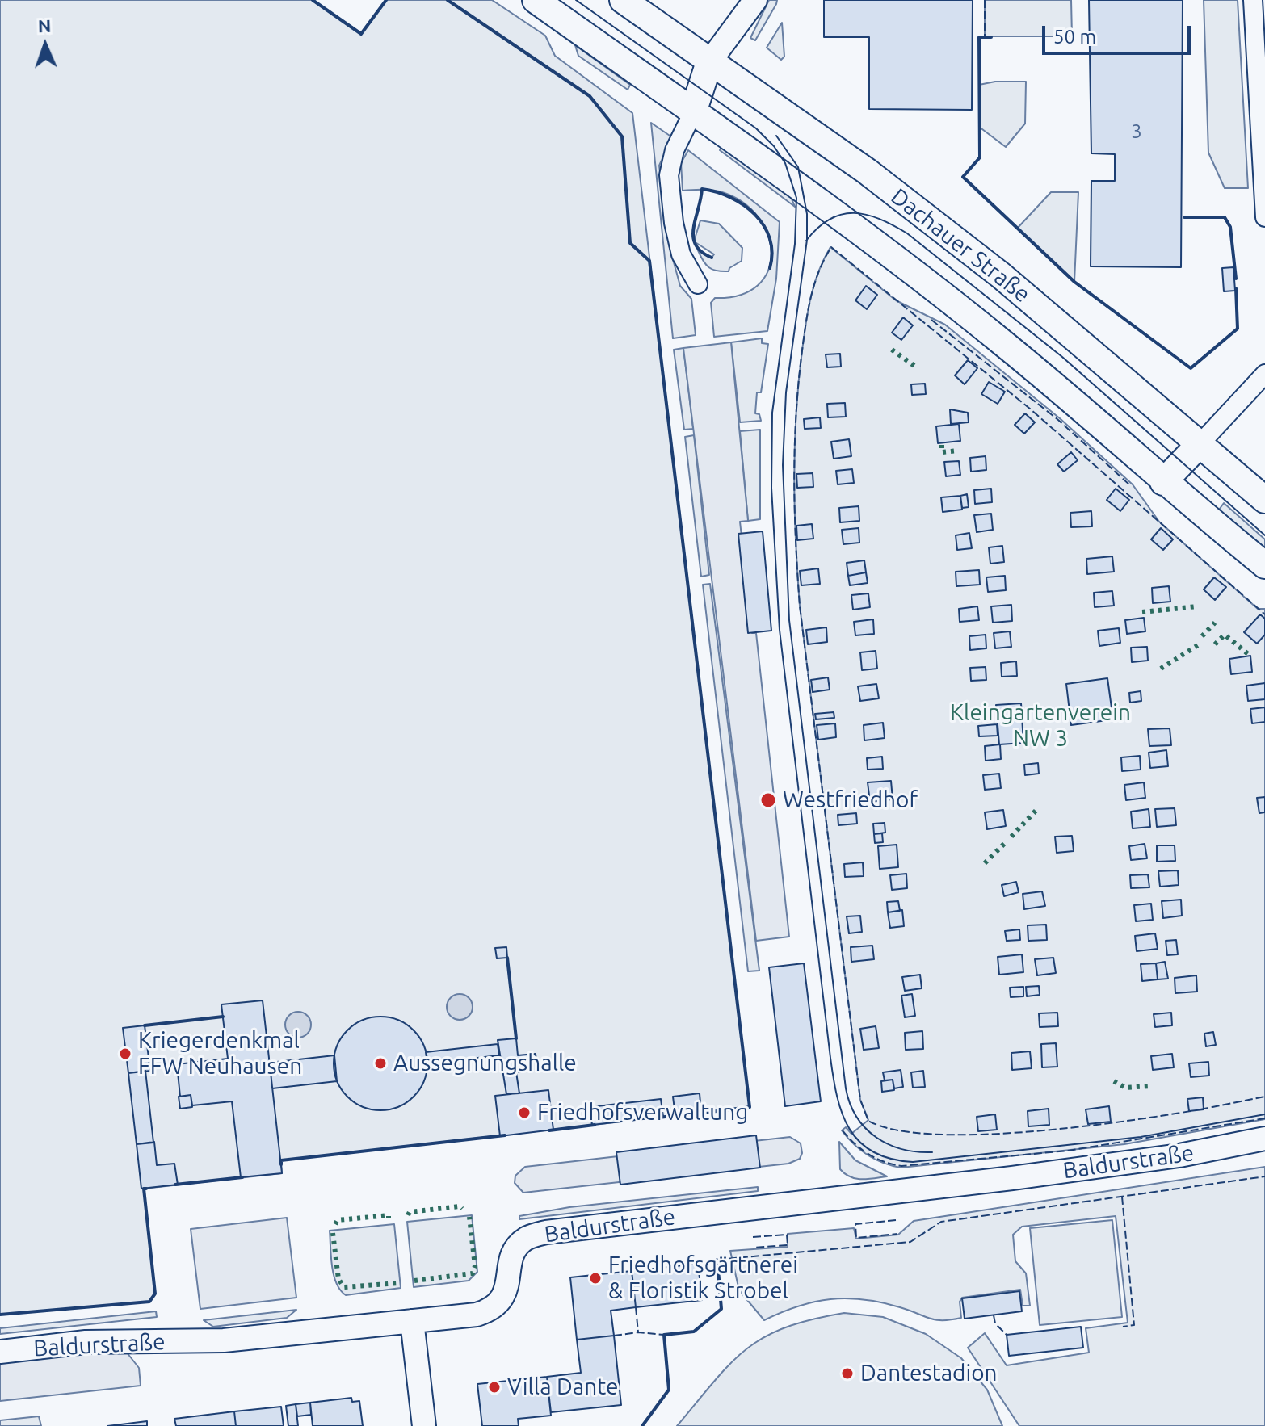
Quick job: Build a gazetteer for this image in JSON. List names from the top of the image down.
{
  "streets": {
    "main road": ["Dachauer Straße"],
    "street": ["Baldurstraße"]
  },
  "parks": ["Kleingartenverein NW 3"],
  "places": [
    "Westfriedhof",
    "Kriegerdenkmal FFW Neuhausen",
    "Aussegnungshalle",
    "Friedhofsverwaltung",
    "Friedhofsgärtnerei & Floristik Strobel",
    "Dantestadion",
    "Villa Dante"
  ],
  "house_numbers": ["3"],
  "scale_bar": "50 m",
  "north": "top"
}
